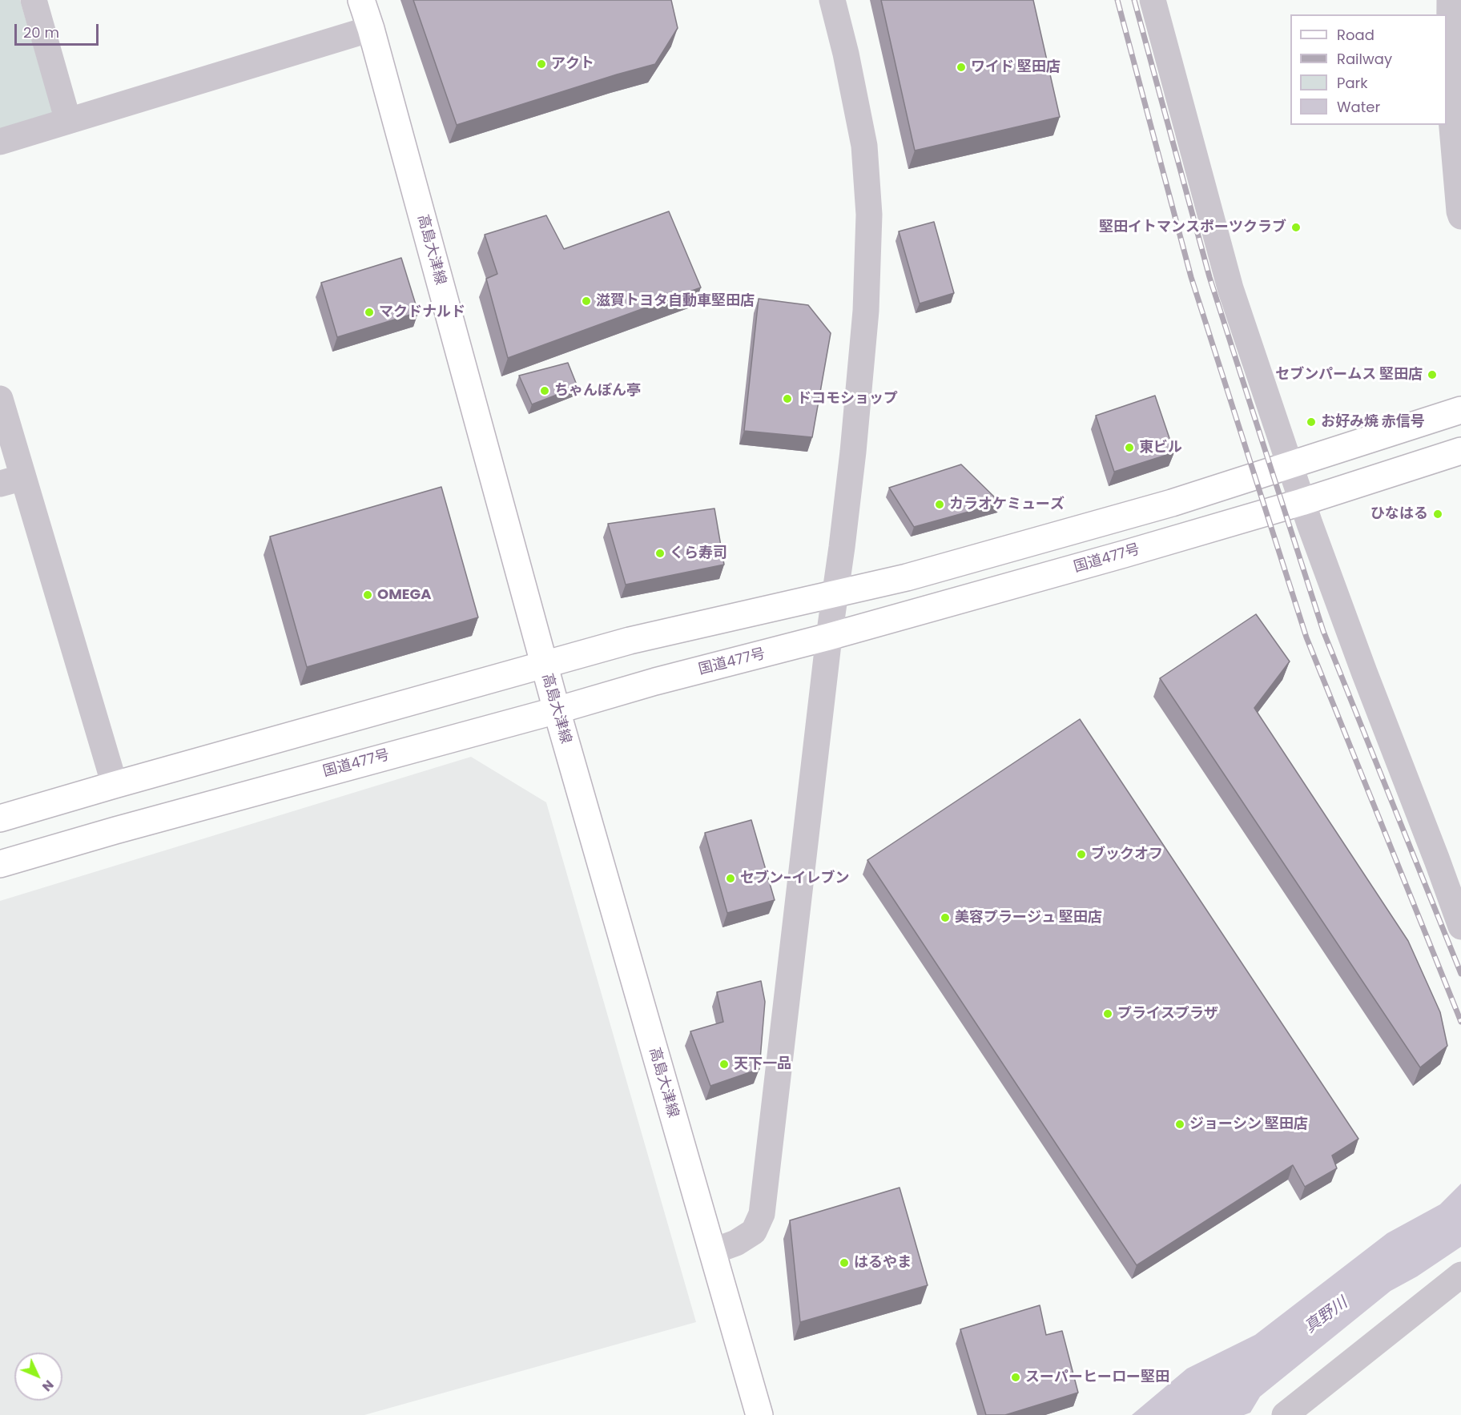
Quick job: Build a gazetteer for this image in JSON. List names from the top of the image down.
{
  "streets": {
    "main road": ["高島大津線", "国道477号"]
  },
  "crossings": [
    ["高島大津線", "国道477号"]
  ],
  "water": ["真野川"],
  "places": [
    "アクト",
    "ワイド 堅田店",
    "堅田イトマンスポーツクラブ",
    "滋賀トヨタ自動車堅田店",
    "マクドナルド",
    "セブンパームス 堅田店",
    "ちゃんぽん亭",
    "ドコモショップ",
    "お好み焼 赤信号",
    "東ビル",
    "カラオケミューズ",
    "ひなはる",
    "くら寿司",
    "OMEGA",
    "ブックオフ",
    "セブン-イレブン",
    "美容プラージュ 堅田店",
    "プライスプラザ",
    "天下一品",
    "ジョーシン 堅田店",
    "はるやま",
    "スーパーヒーロー堅田"
  ],
  "legend": [
    "Road",
    "Railway",
    "Park",
    "Water"
  ],
  "scale_bar": "20 m",
  "north": "bottom right"
}
